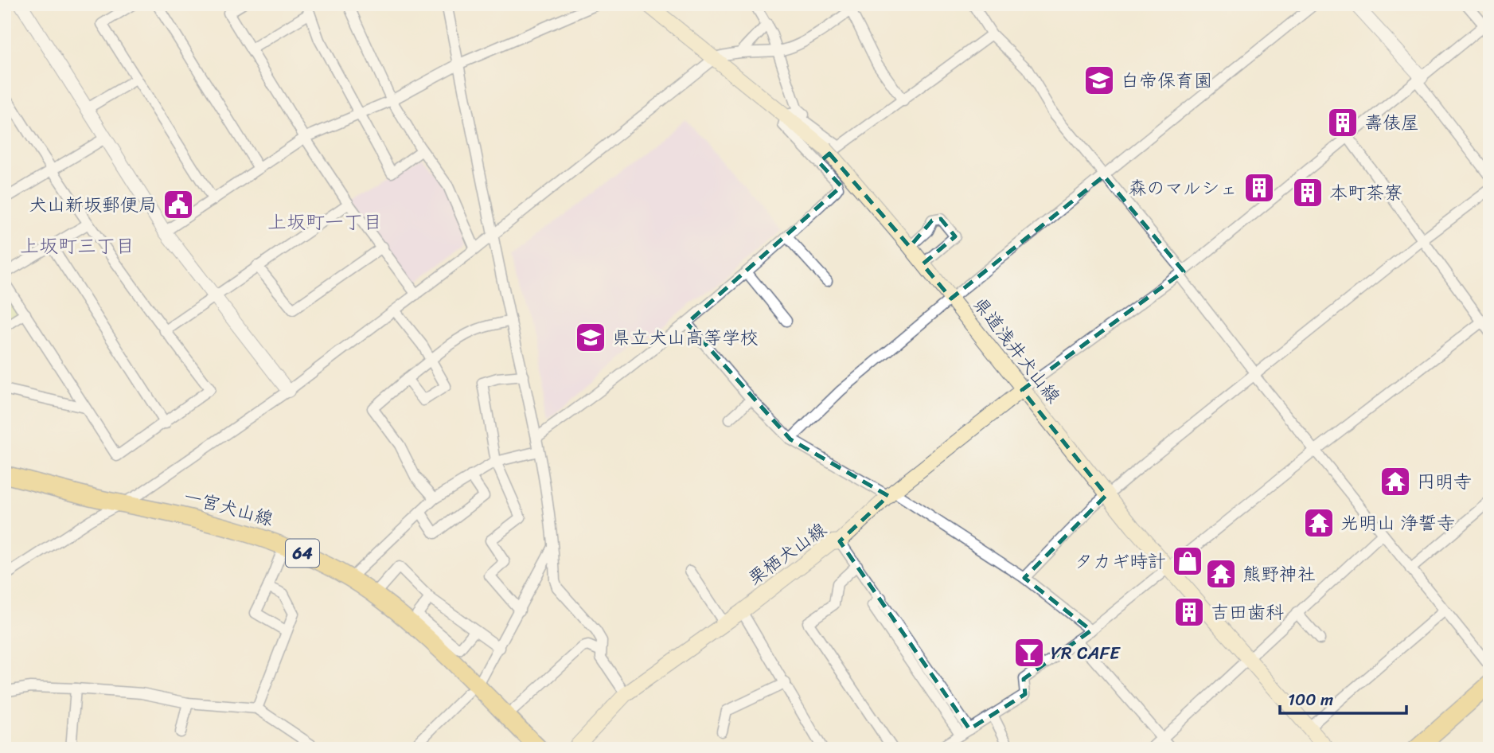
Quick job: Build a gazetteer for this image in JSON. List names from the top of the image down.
{
  "streets": {
    "main road": [
      "県道浅井犬山線",
      "一宮犬山線",
      "64",
      "栗栖犬山線"
    ]
  },
  "crossings": [
    ["県道浅井犬山線", "栗栖犬山線"]
  ],
  "districts": ["上坂町一丁目", "上坂町三丁目"],
  "places": {
    "school or university": ["白帝保育園", "県立犬山高等学校"],
    "building": [
      "壽俵屋",
      "森のマルシェ",
      "本町茶寮",
      "吉田歯科"
    ],
    "public building": ["犬山新坂郵便局"],
    "temple": ["円明寺", "光明山 浄誓寺", "熊野神社"],
    "shop": ["タカギ時計"],
    "bar": ["YR CAFE"]
  },
  "scale_bar": "100 m"
}
